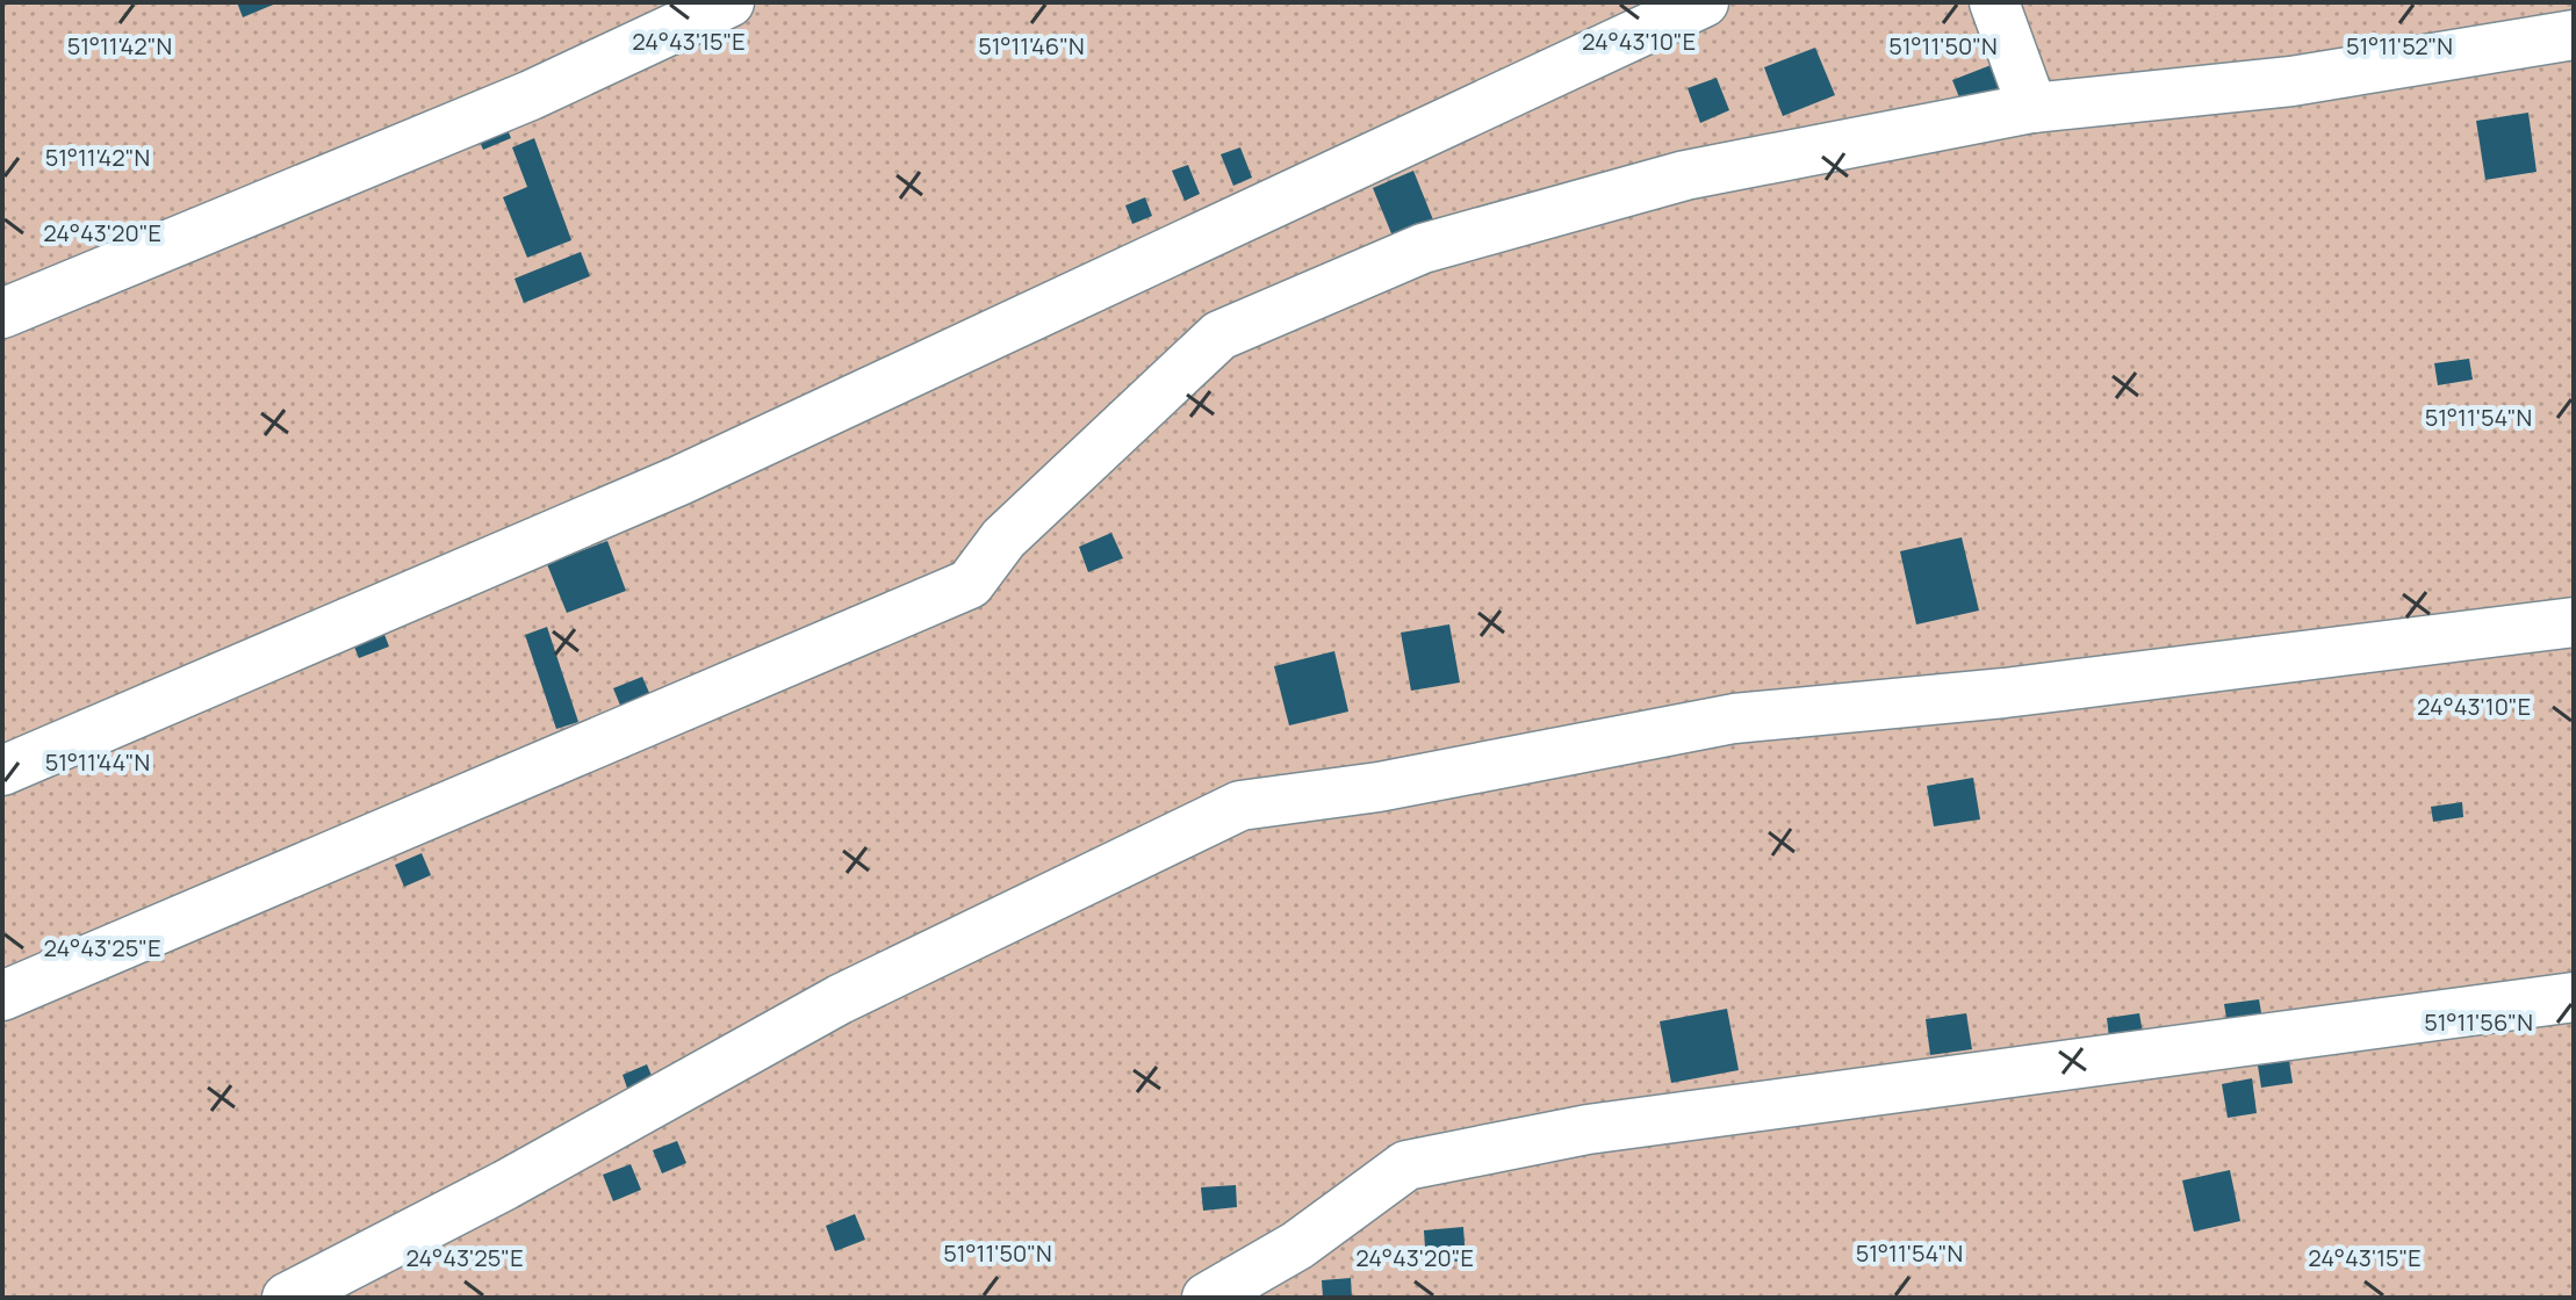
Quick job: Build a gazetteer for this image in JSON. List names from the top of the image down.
{
  "coordinates": [
    "24°43'15\"E",
    "24°43'10\"E",
    "51°11'42\"N",
    "51°11'46\"N",
    "51°11'50\"N",
    "51°11'52\"N",
    "24°43'20\"E",
    "51°11'54\"N",
    "51°11'44\"N",
    "24°43'25\"E",
    "51°11'56\"N"
  ]
}
